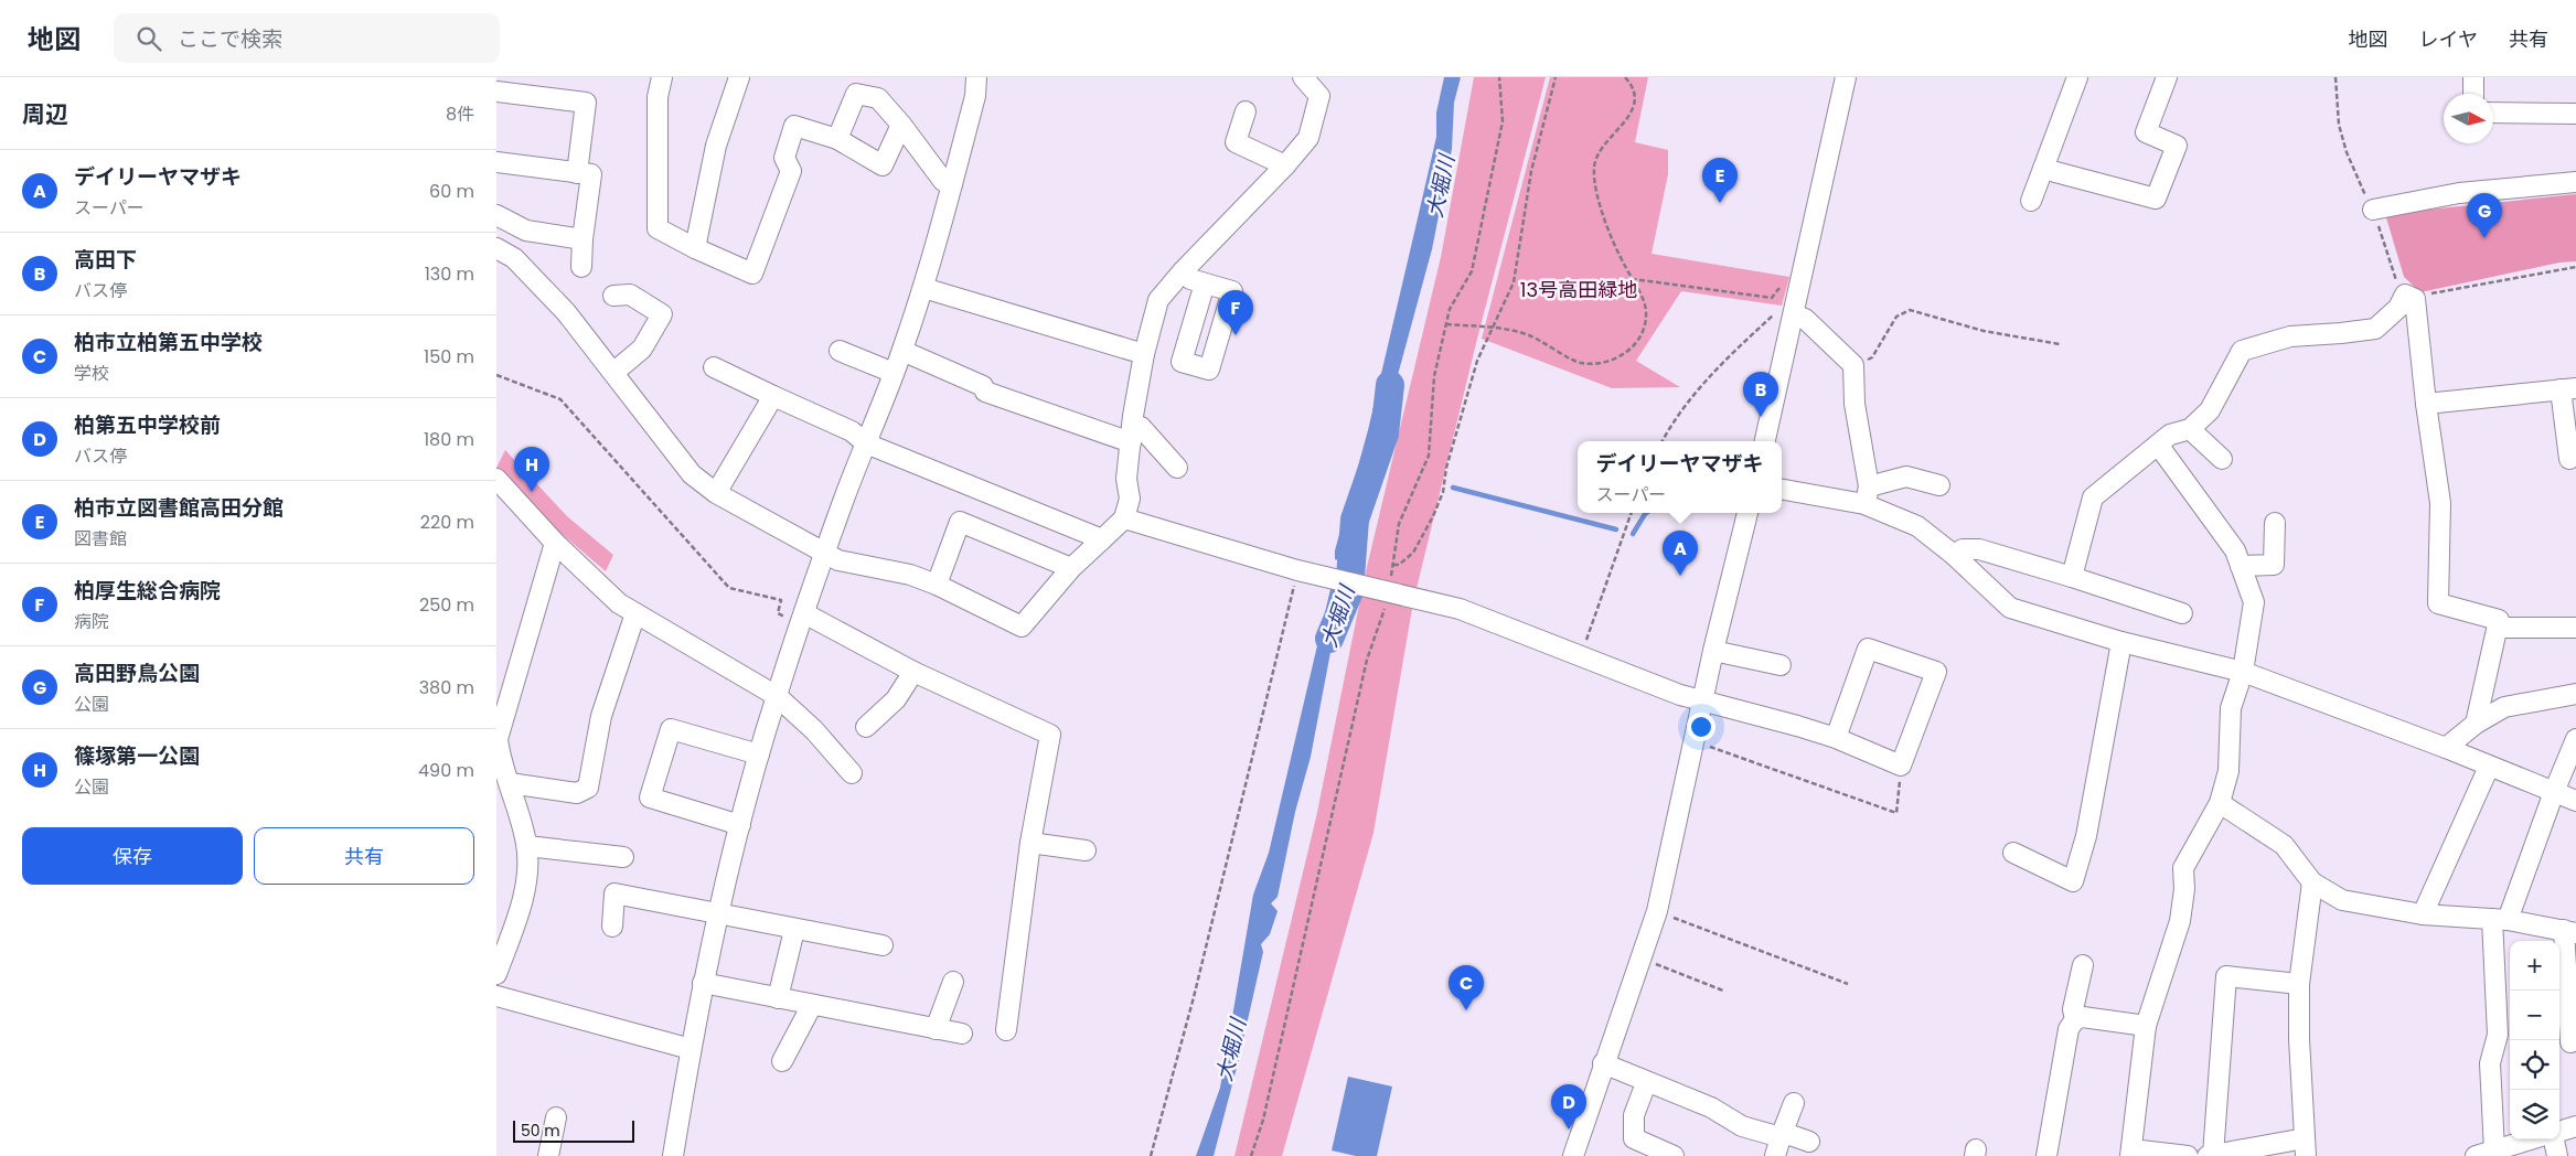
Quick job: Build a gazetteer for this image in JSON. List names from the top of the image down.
{
  "water": ["大堀川"],
  "parks": ["13号高田緑地"],
  "scale_bar": "50 m",
  "north": "right",
  "page": {
    "header": "地図",
    "search": "ここで検索",
    "nav": ["地図", "レイヤ", "共有"],
    "heading": ["周辺", "8件"],
    "list": [
      {
        "mark": "A",
        "name": "デイリーヤマザキ",
        "note": "スーパー",
        "value": "60 m"
      },
      {
        "mark": "B",
        "name": "高田下",
        "note": "バス停",
        "value": "130 m"
      },
      {
        "mark": "C",
        "name": "柏市立柏第五中学校",
        "note": "学校",
        "value": "150 m"
      },
      {
        "mark": "D",
        "name": "柏第五中学校前",
        "note": "バス停",
        "value": "180 m"
      },
      {
        "mark": "E",
        "name": "柏市立図書館高田分館",
        "note": "図書館",
        "value": "220 m"
      },
      {
        "mark": "F",
        "name": "柏厚生総合病院",
        "note": "病院",
        "value": "250 m"
      },
      {
        "mark": "G",
        "name": "高田野鳥公園",
        "note": "公園",
        "value": "380 m"
      },
      {
        "mark": "H",
        "name": "篠塚第一公園",
        "note": "公園",
        "value": "490 m"
      }
    ],
    "pins": [
      "E",
      "G",
      "F",
      "B",
      "H",
      "A",
      "C",
      "D"
    ],
    "popup": ["デイリーヤマザキ", "スーパー"],
    "buttons": ["保存", "共有"],
    "map_buttons": ["+", "−"],
    "scale": "50 m"
  }
}
